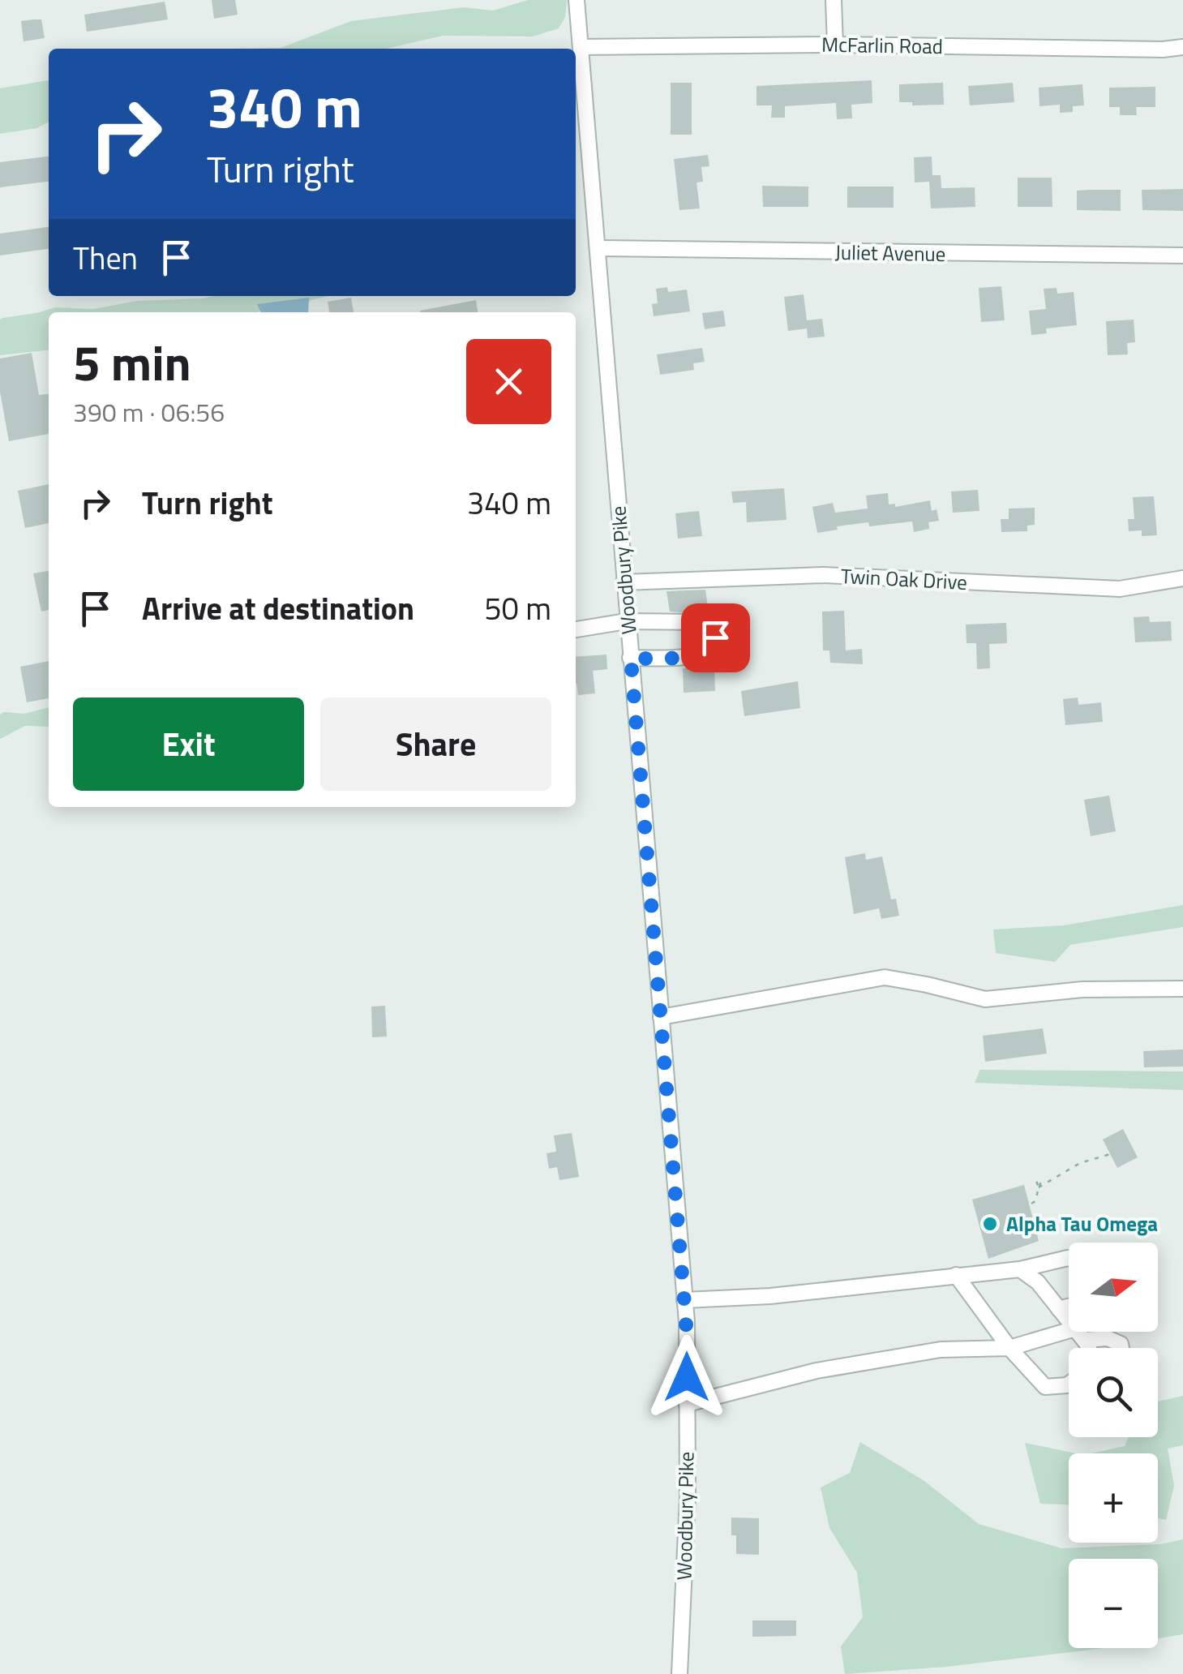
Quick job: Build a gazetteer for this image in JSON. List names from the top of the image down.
{
  "streets": {
    "street": [
      "McFarlin Road",
      "Juliet Avenue",
      "Woodbury Pike",
      "Twin Oak Drive"
    ]
  },
  "crossings": [
    ["McFarlin Road", "Woodbury Pike"],
    ["Juliet Avenue", "Woodbury Pike"],
    ["Woodbury Pike", "Twin Oak Drive"]
  ],
  "places": ["Alpha Tau Omega"],
  "north": "right",
  "page": {
    "turn": ["340 m", "Turn right"],
    "then": "Then",
    "heading": ["5 min", "390 m · 06:56"],
    "list": [
      {
        "name": "Turn right",
        "value": "340 m"
      },
      {
        "name": "Arrive at destination",
        "value": "50 m"
      }
    ],
    "buttons": ["Exit", "Share"],
    "map_buttons": ["+", "−"]
  }
}
